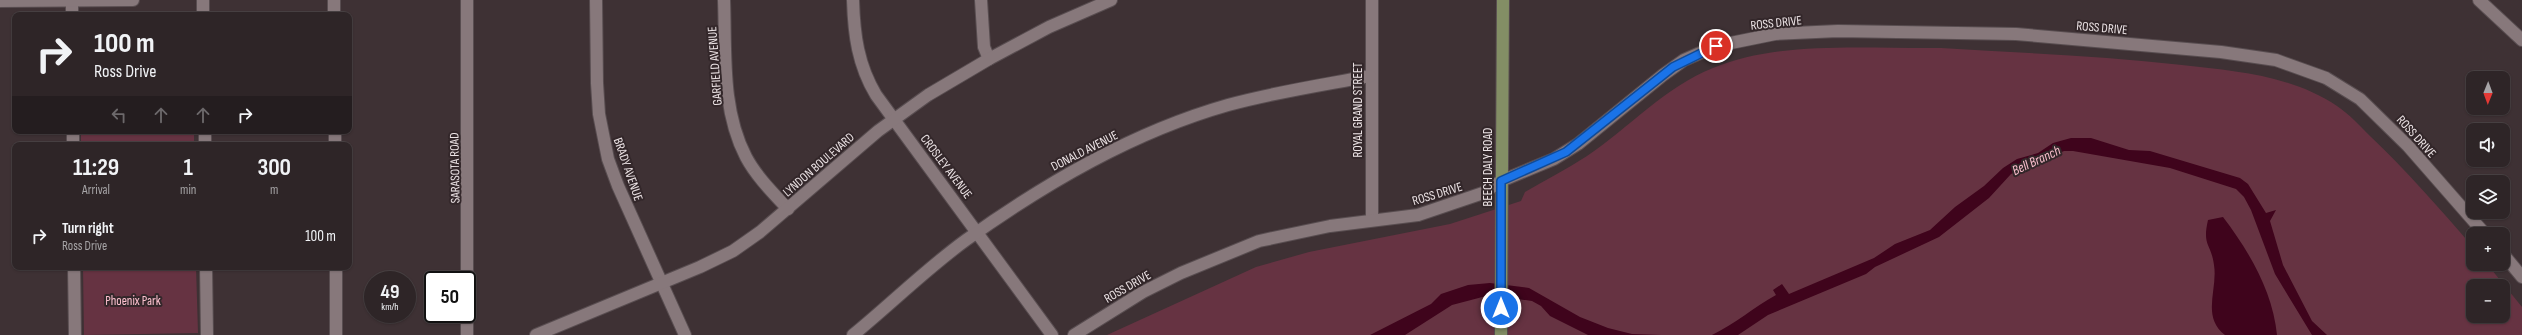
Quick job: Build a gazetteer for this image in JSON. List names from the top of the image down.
{
  "streets": {
    "main road": ["BEECH DALY ROAD"],
    "street": [
      "ROSS DRIVE",
      "GARFIELD AVENUE",
      "ROYAL GRAND STREET",
      "DONALD AVENUE",
      "LYNDON BOULEVARD",
      "CROSLEY AVENUE",
      "SARASOTA ROAD",
      "BRADY AVENUE"
    ]
  },
  "crossings": [
    ["ROSS DRIVE", "ROYAL GRAND STREET"],
    ["ROSS DRIVE", "BEECH DALY ROAD"],
    ["GARFIELD AVENUE", "LYNDON BOULEVARD"],
    ["ROYAL GRAND STREET", "DONALD AVENUE"],
    ["DONALD AVENUE", "CROSLEY AVENUE"],
    ["LYNDON BOULEVARD", "CROSLEY AVENUE"],
    ["LYNDON BOULEVARD", "BRADY AVENUE"]
  ],
  "water": ["Bell Branch"],
  "parks": ["Phoenix Park"],
  "north": "bottom",
  "page": {
    "turn": ["100 m", "Ross Drive"],
    "map_buttons": ["+", "−"],
    "eta": [
      "11:29",
      "Arrival",
      "1",
      "min",
      "300",
      "m"
    ],
    "list": [
      {
        "name": "Turn right",
        "note": "Ross Drive",
        "value": "100 m"
      }
    ],
    "speed": "49 km/h",
    "limit": "50"
  }
}
